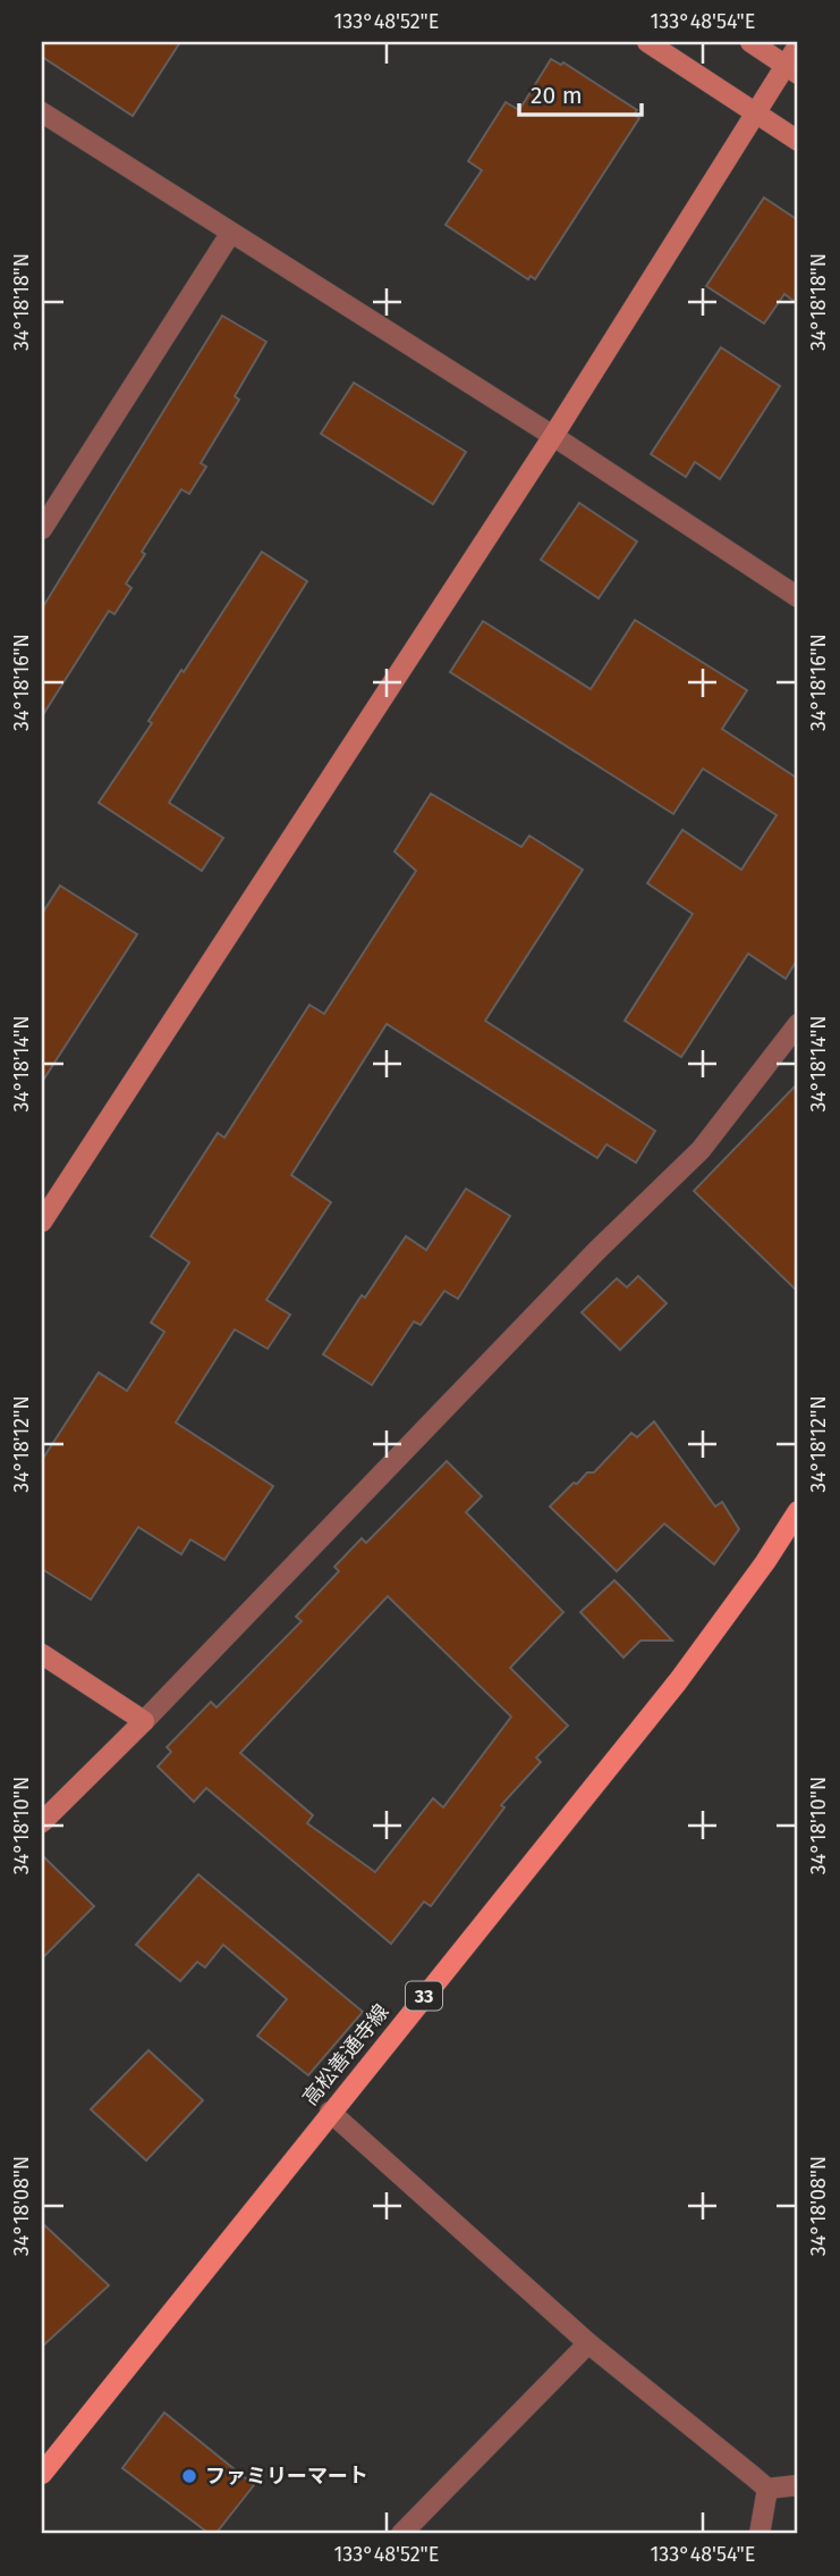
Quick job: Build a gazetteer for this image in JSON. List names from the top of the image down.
{
  "streets": {
    "main road": ["33", "高松善通寺線"]
  },
  "places": ["ファミリーマート"],
  "scale_bar": "20 m",
  "coordinates": [
    "133°48'52\"E",
    "133°48'54\"E",
    "34°18'18\"N",
    "34°18'16\"N",
    "34°18'14\"N",
    "34°18'12\"N",
    "34°18'10\"N",
    "34°18'08\"N"
  ]
}
